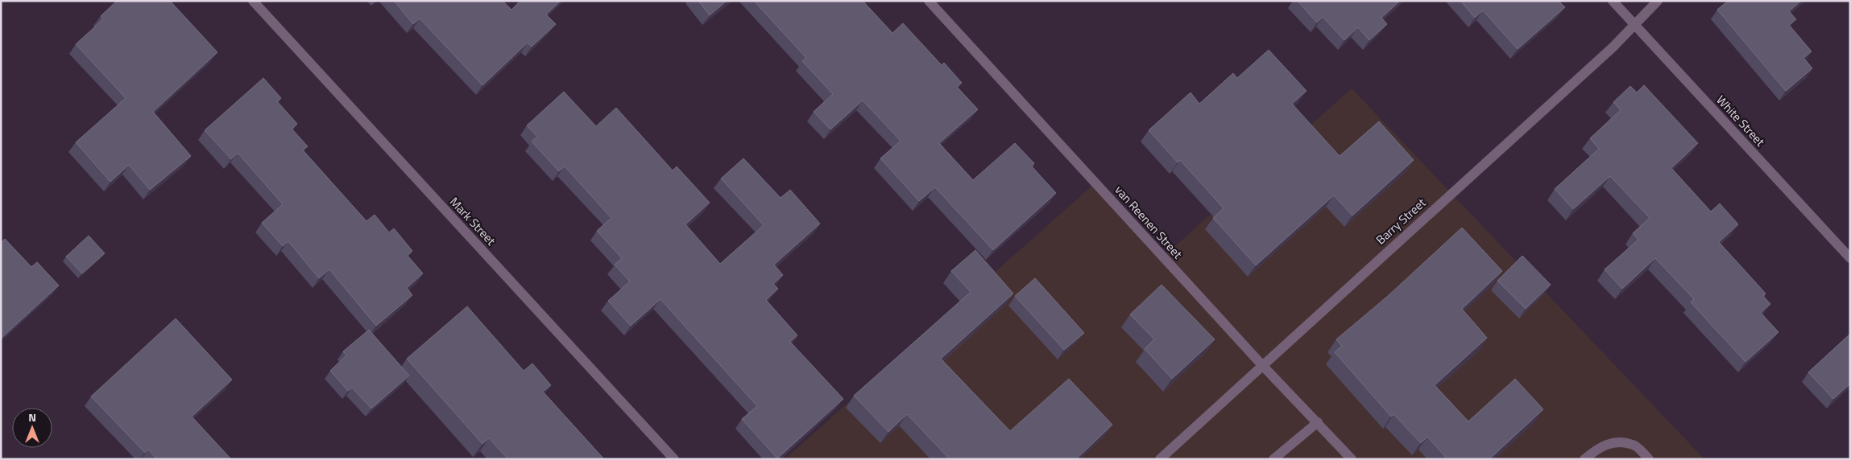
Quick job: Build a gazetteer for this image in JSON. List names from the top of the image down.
{
  "streets": {
    "street": [
      "White Street",
      "Mark Street",
      "Barry Street",
      "van Reenen Street"
    ]
  },
  "crossings": [
    ["White Street", "Barry Street"],
    ["Barry Street", "van Reenen Street"]
  ],
  "north": "top"
}
